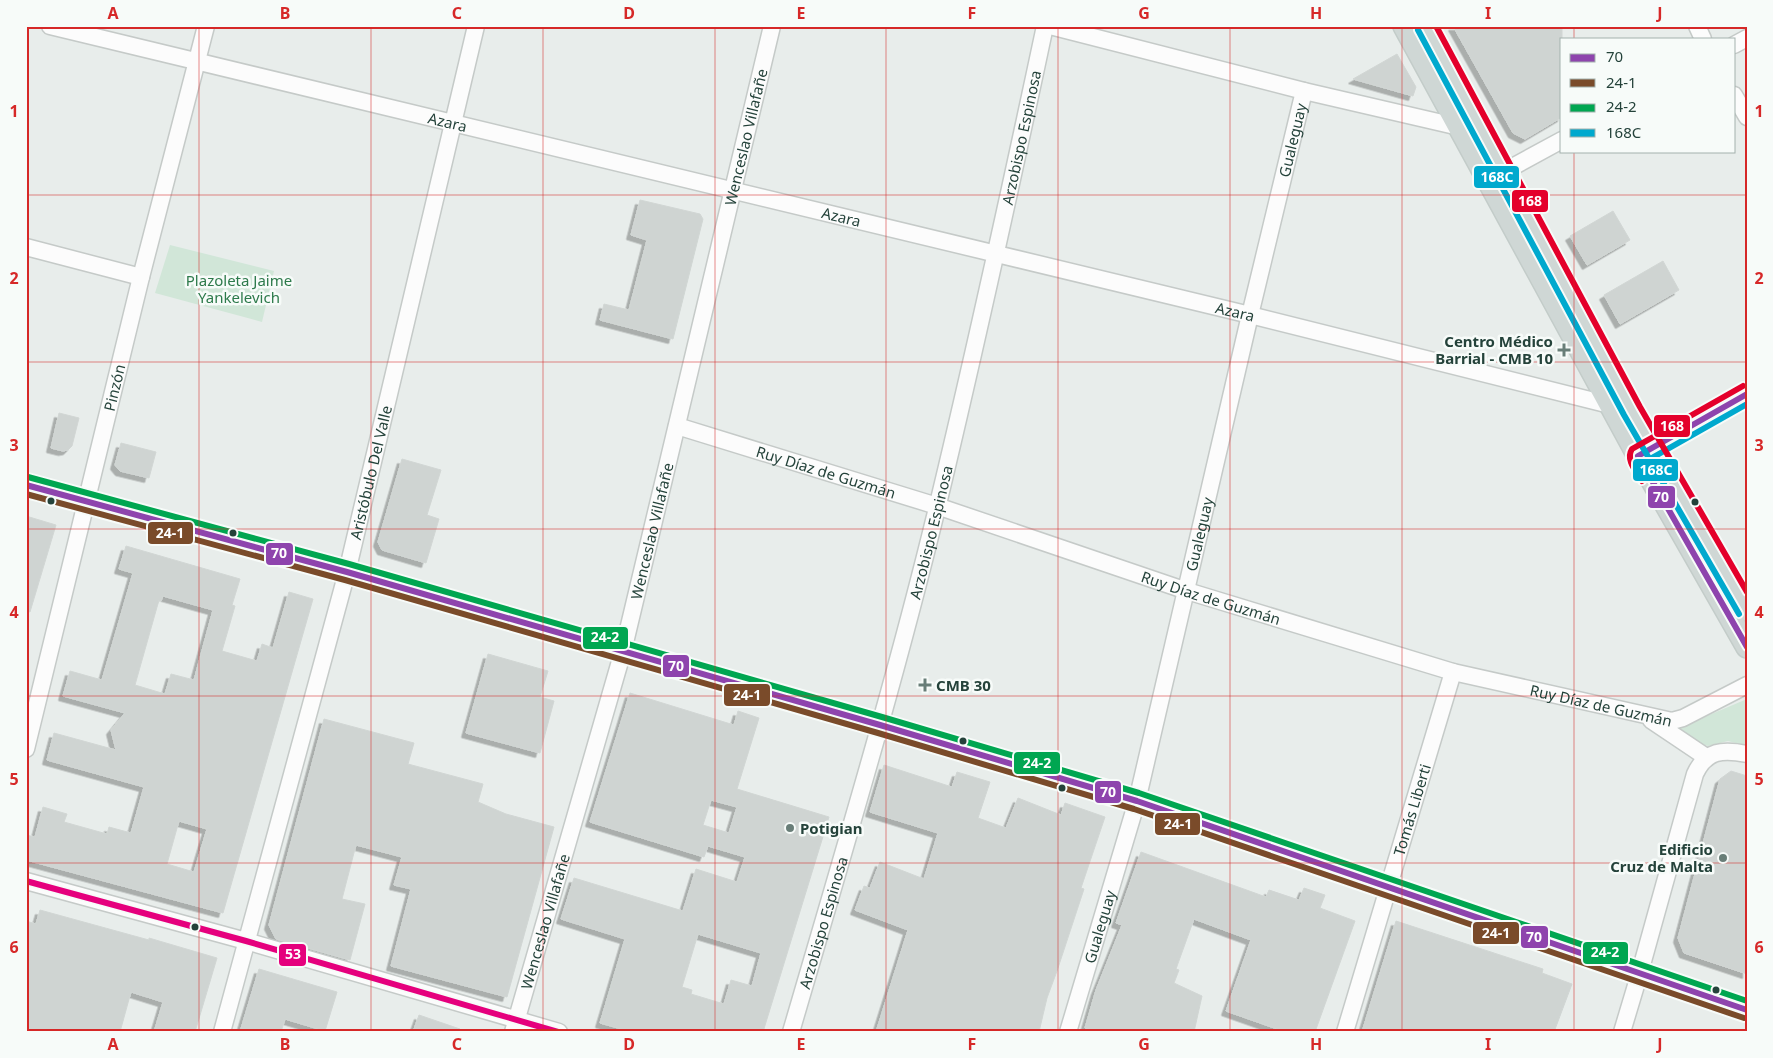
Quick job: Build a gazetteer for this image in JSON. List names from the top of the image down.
{
  "streets": {
    "street": [
      "Azara",
      "Wenceslao Villafañe",
      "Arzobispo Espinosa",
      "Gualeguay",
      "Pinzón",
      "Aristóbulo Del Valle",
      "Ruy Díaz de Guzmán",
      "Tomás Liberti"
    ]
  },
  "crossings": [
    ["Azara", "Wenceslao Villafañe"],
    ["Azara", "Arzobispo Espinosa"],
    ["Azara", "Gualeguay"],
    ["Azara", "Pinzón"],
    ["Azara", "Aristóbulo Del Valle"],
    ["Wenceslao Villafañe", "Ruy Díaz de Guzmán"],
    ["Arzobispo Espinosa", "Ruy Díaz de Guzmán"],
    ["Gualeguay", "Ruy Díaz de Guzmán"],
    ["Ruy Díaz de Guzmán", "Tomás Liberti"]
  ],
  "parks": ["Plazoleta Jaime Yankelevich"],
  "places": {
    "health": ["Centro Médico Barrial - CMB 10", "CMB 30"],
    "other": ["Potigian", "Edificio Cruz de Malta"]
  },
  "lines": [
    "transit line 168",
    "transit line 168C",
    "transit line 70",
    "transit line 24-2",
    "transit line 24-1",
    "transit line 53"
  ],
  "legend": [
    "70",
    "24-1",
    "24-2",
    "168C"
  ],
  "grid": {
    "columns": [
      "A",
      "B",
      "C",
      "D",
      "E",
      "F",
      "G",
      "H",
      "I",
      "J"
    ],
    "rows": [
      "1",
      "2",
      "3",
      "4",
      "5",
      "6"
    ]
  }
}
